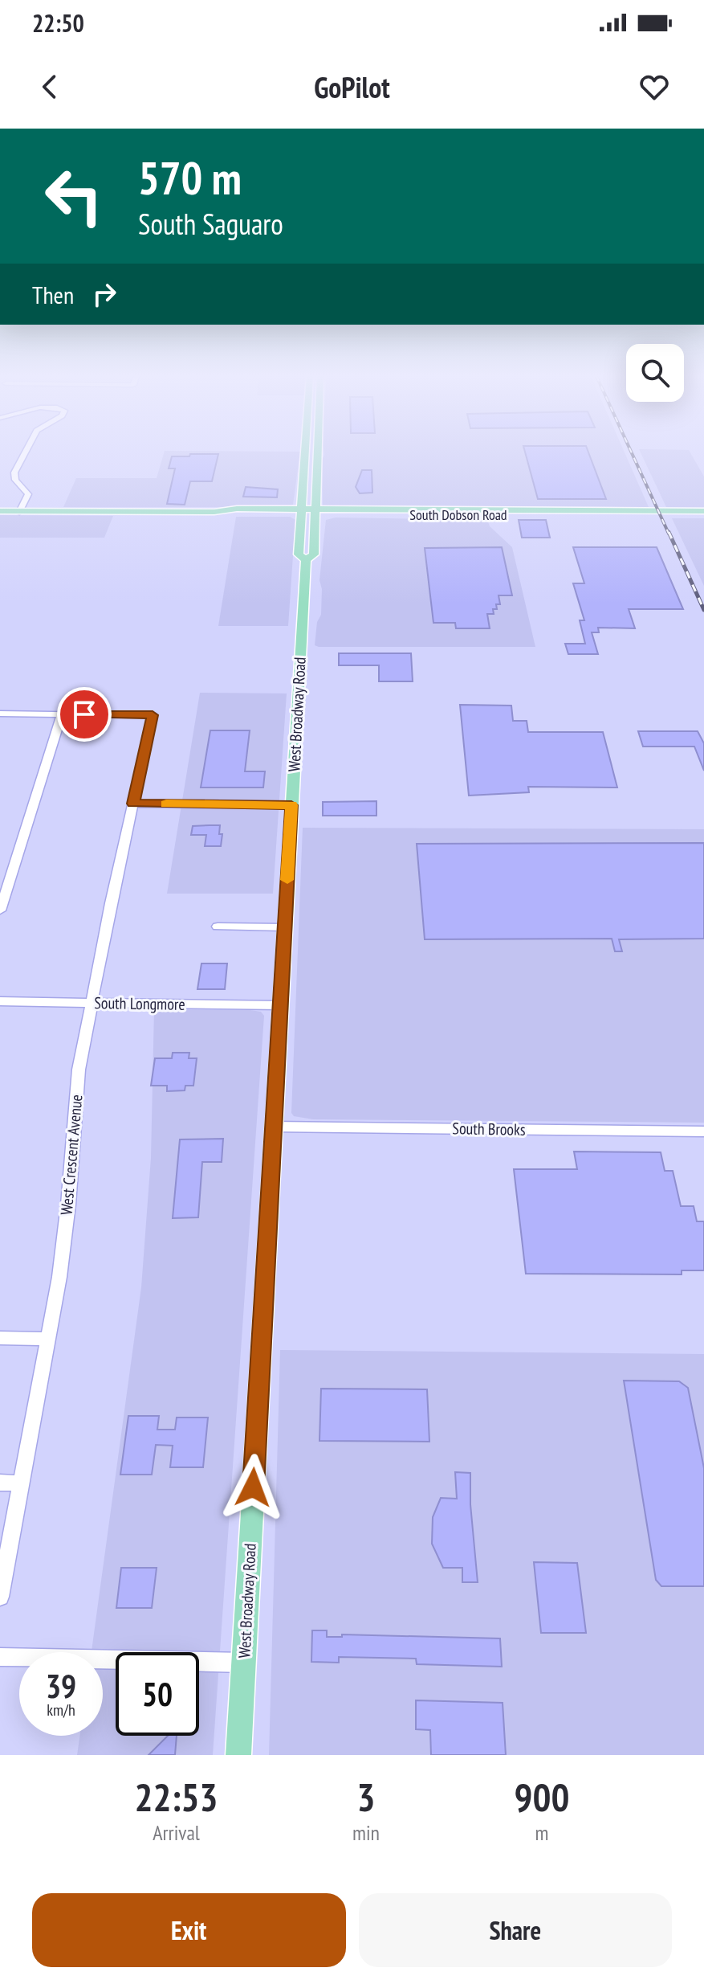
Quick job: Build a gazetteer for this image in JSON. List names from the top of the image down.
{
  "streets": {
    "main road": ["South Dobson Road", "West Broadway Road"],
    "street": ["South Longmore", "South Brooks", "West Crescent Avenue"]
  },
  "crossings": [
    ["South Dobson Road", "West Broadway Road"],
    ["West Broadway Road", "South Longmore"],
    ["West Broadway Road", "South Brooks"],
    ["South Longmore", "West Crescent Avenue"]
  ],
  "page": {
    "status": "22:50",
    "header": "GoPilot",
    "turn": ["570 m", "South Saguaro"],
    "then": "Then",
    "speed": "39 km/h",
    "limit": "50",
    "eta": [
      "22:53",
      "Arrival",
      "3",
      "min",
      "900",
      "m"
    ],
    "buttons": ["Exit", "Share"]
  }
}
